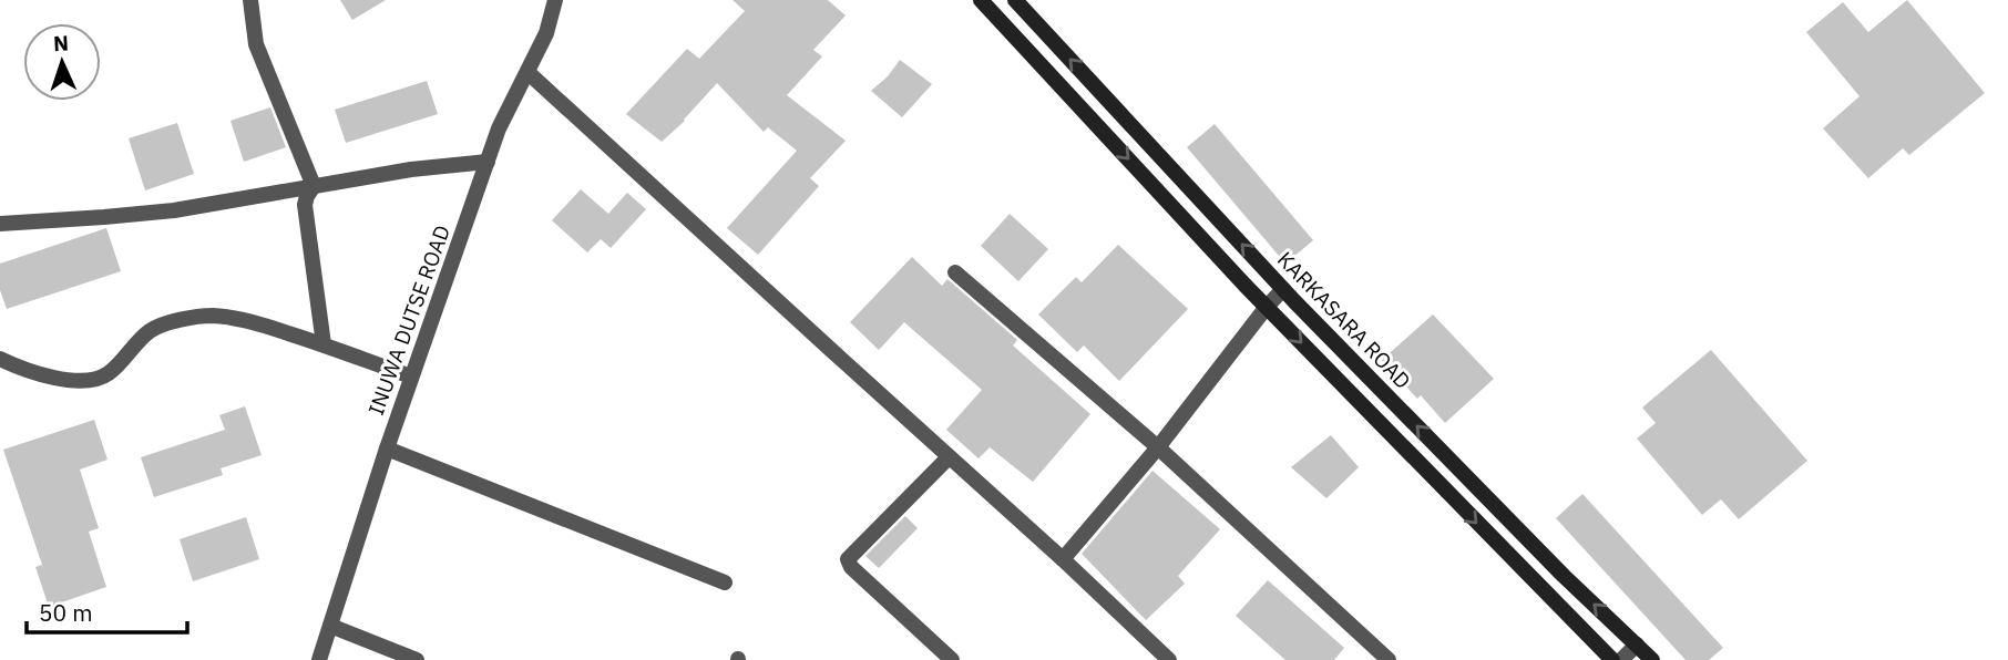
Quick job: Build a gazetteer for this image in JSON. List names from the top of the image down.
{
  "streets": {
    "main road": ["KARKASARA ROAD"],
    "street": ["INUWA DUTSE ROAD"]
  },
  "scale_bar": "50 m",
  "north": "top"
}
